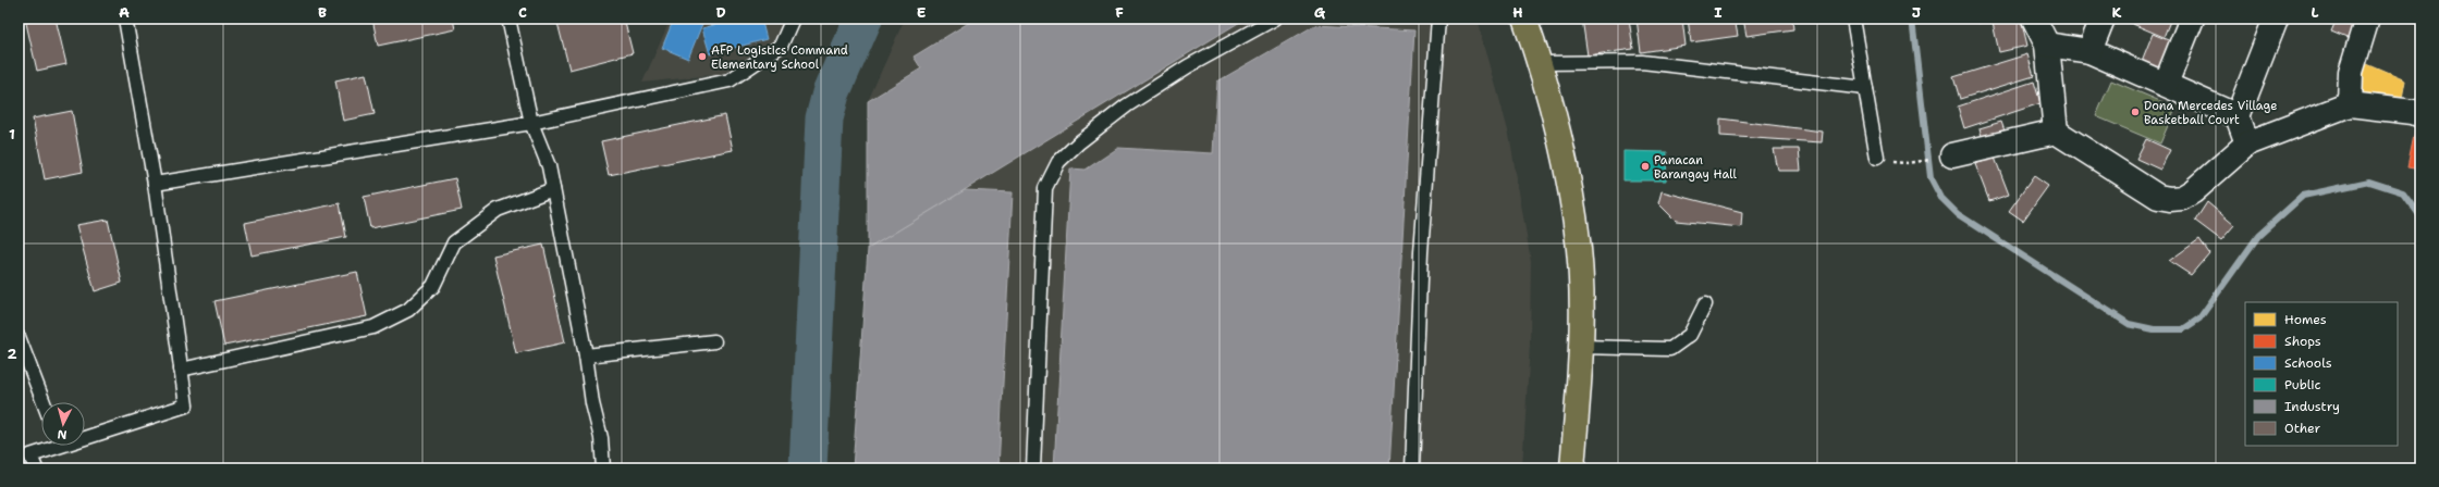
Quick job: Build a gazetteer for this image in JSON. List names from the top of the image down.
{
  "places": ["AFP Logistics Command Elementary School", "Dona Mercedes Village Basketball Court", "Panacan Barangay Hall"],
  "legend": [
    "Homes",
    "Shops",
    "Schools",
    "Public",
    "Industry",
    "Other"
  ],
  "north": "bottom",
  "grid": {
    "columns": [
      "A",
      "B",
      "C",
      "D",
      "E",
      "F",
      "G",
      "H",
      "I",
      "J",
      "K",
      "L"
    ],
    "rows": ["1", "2"]
  }
}
